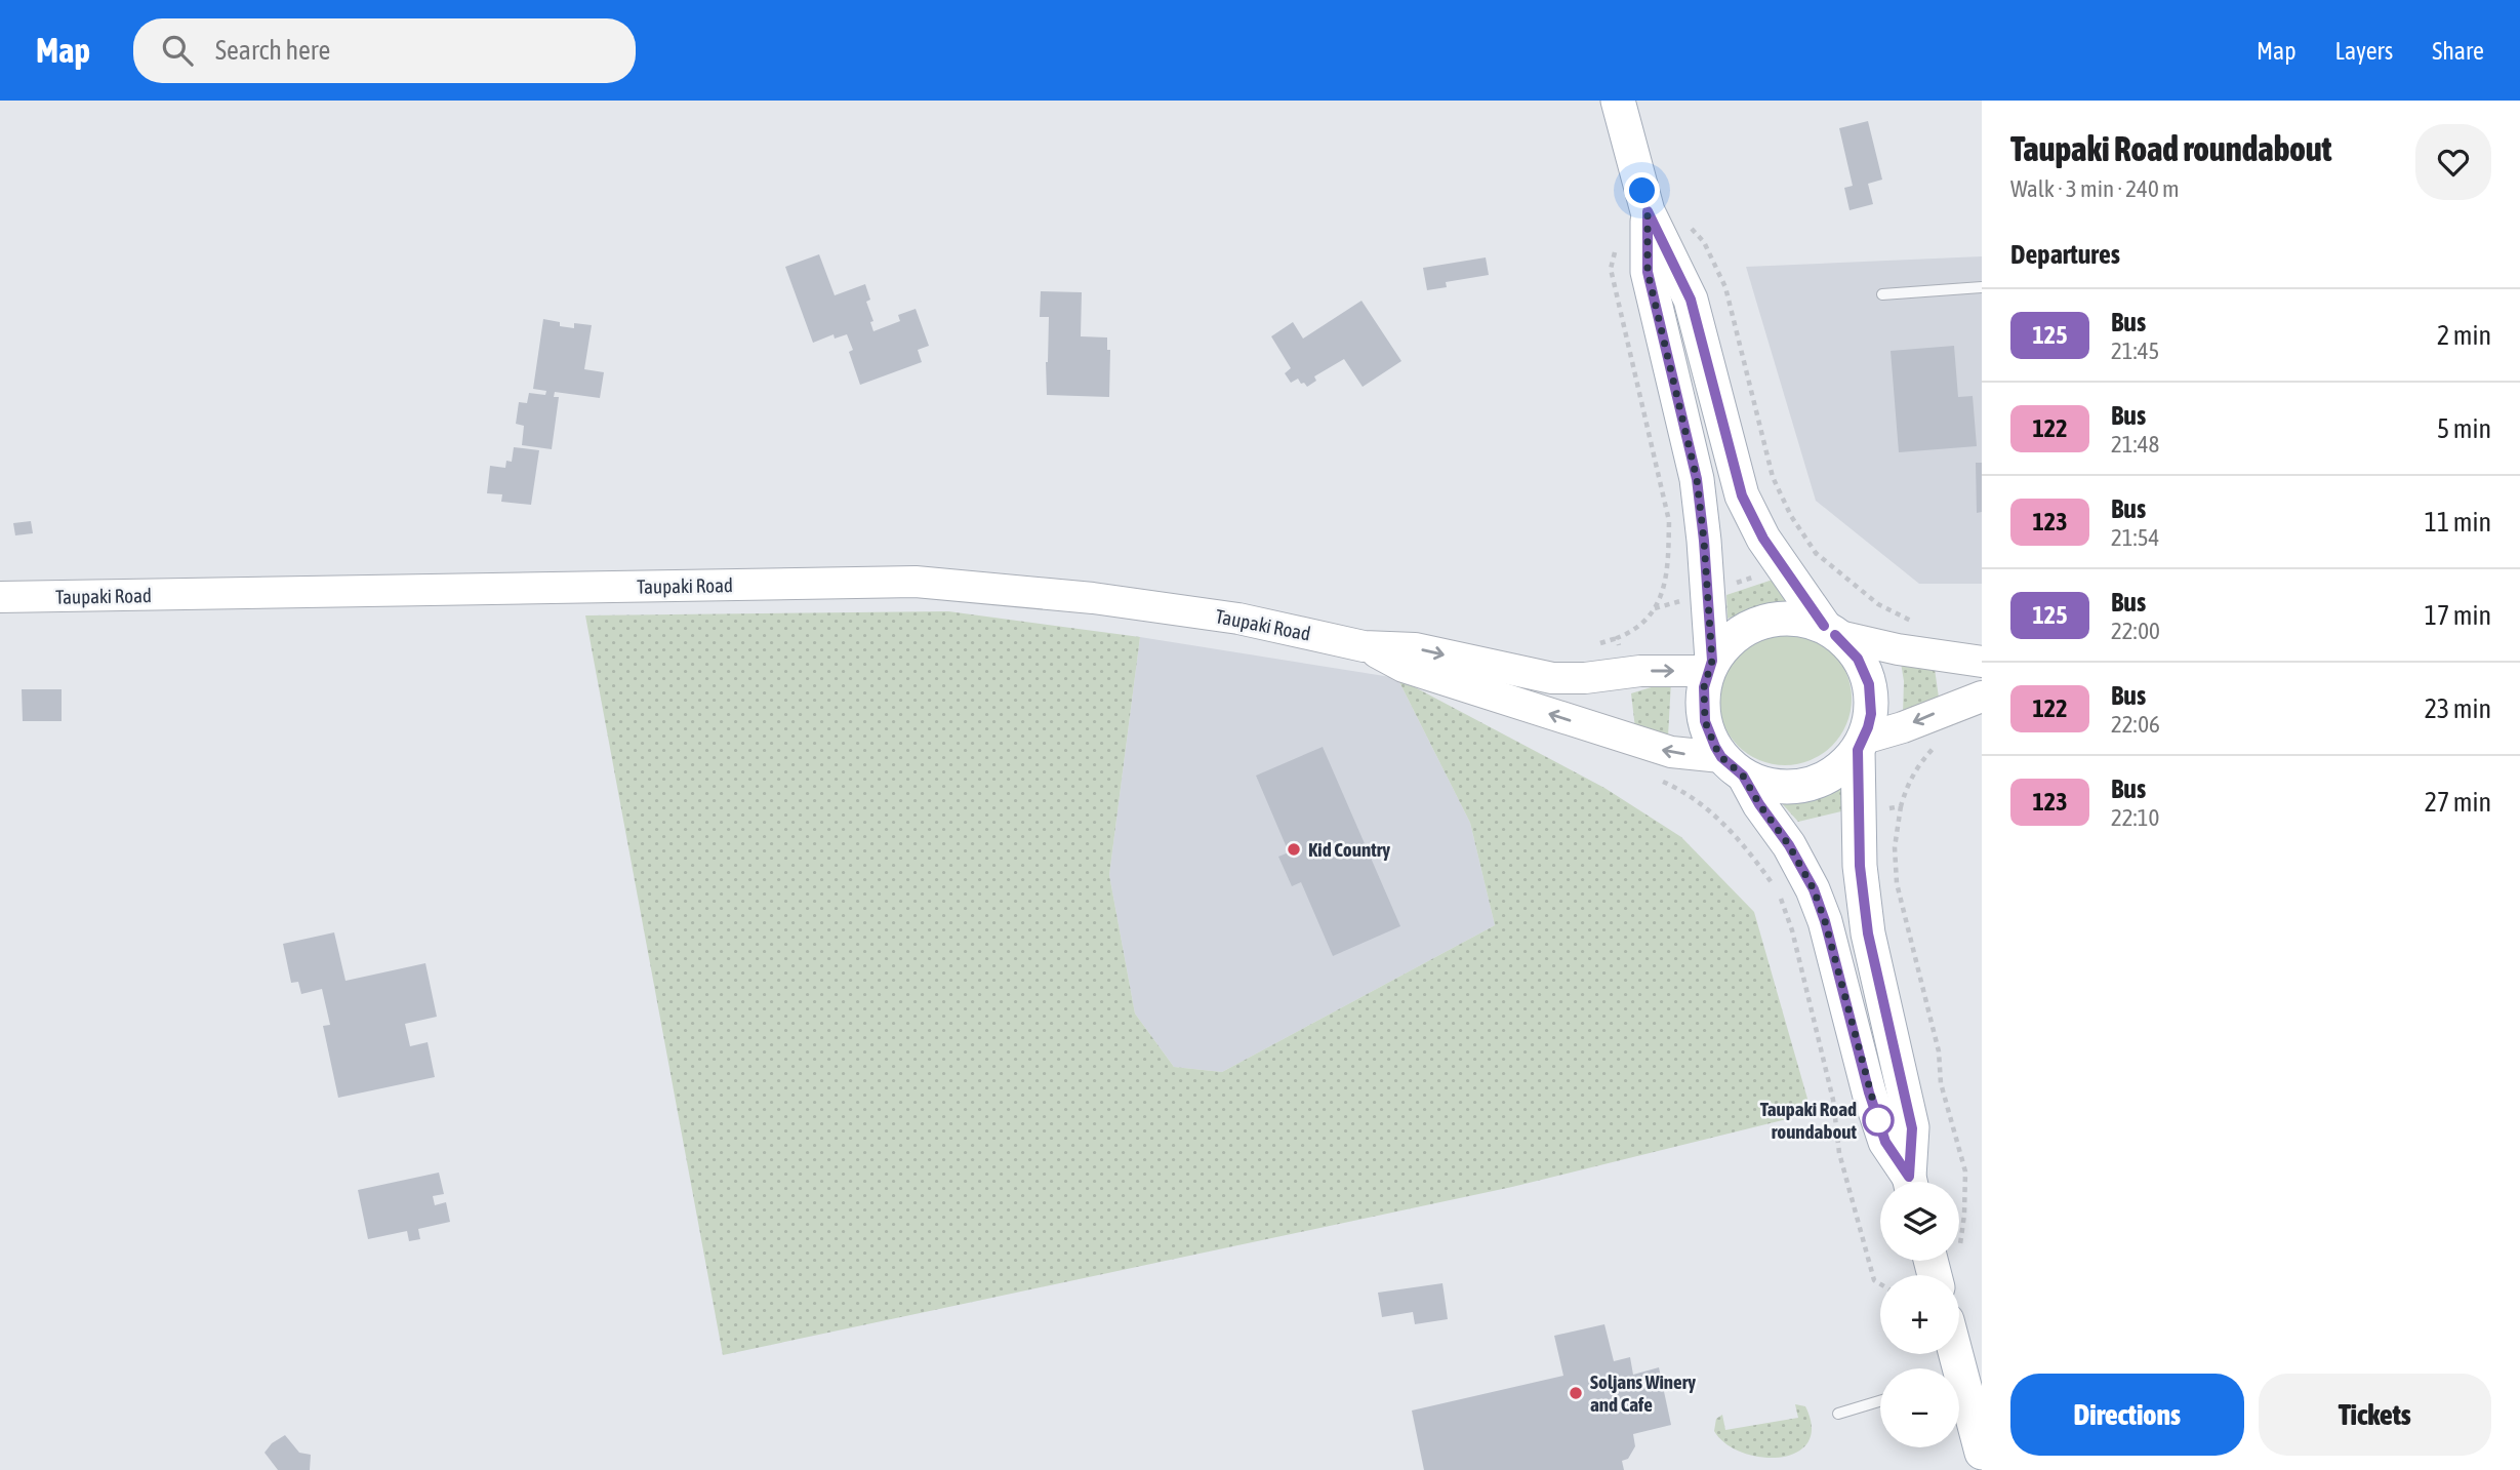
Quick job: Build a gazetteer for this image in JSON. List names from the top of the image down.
{
  "streets": {
    "street": ["Taupaki Road"]
  },
  "places": ["Kid Country", "Taupaki Road roundabout", "Soljans Winery and Cafe"],
  "lines": ["bus line 125"],
  "page": {
    "header": "Map",
    "search": "Search here",
    "nav": ["Map", "Layers", "Share"],
    "heading": [
      ["Taupaki Road roundabout", "Walk · 3 min · 240 m"],
      "Departures"
    ],
    "list": [
      {
        "mark": "125",
        "name": "Bus",
        "note": "21:45",
        "value": "2 min"
      },
      {
        "mark": "122",
        "name": "Bus",
        "note": "21:48",
        "value": "5 min"
      },
      {
        "mark": "123",
        "name": "Bus",
        "note": "21:54",
        "value": "11 min"
      },
      {
        "mark": "125",
        "name": "Bus",
        "note": "22:00",
        "value": "17 min"
      },
      {
        "mark": "122",
        "name": "Bus",
        "note": "22:06",
        "value": "23 min"
      },
      {
        "mark": "123",
        "name": "Bus",
        "note": "22:10",
        "value": "27 min"
      }
    ],
    "map_buttons": ["+", "−"],
    "buttons": ["Directions", "Tickets"]
  }
}
